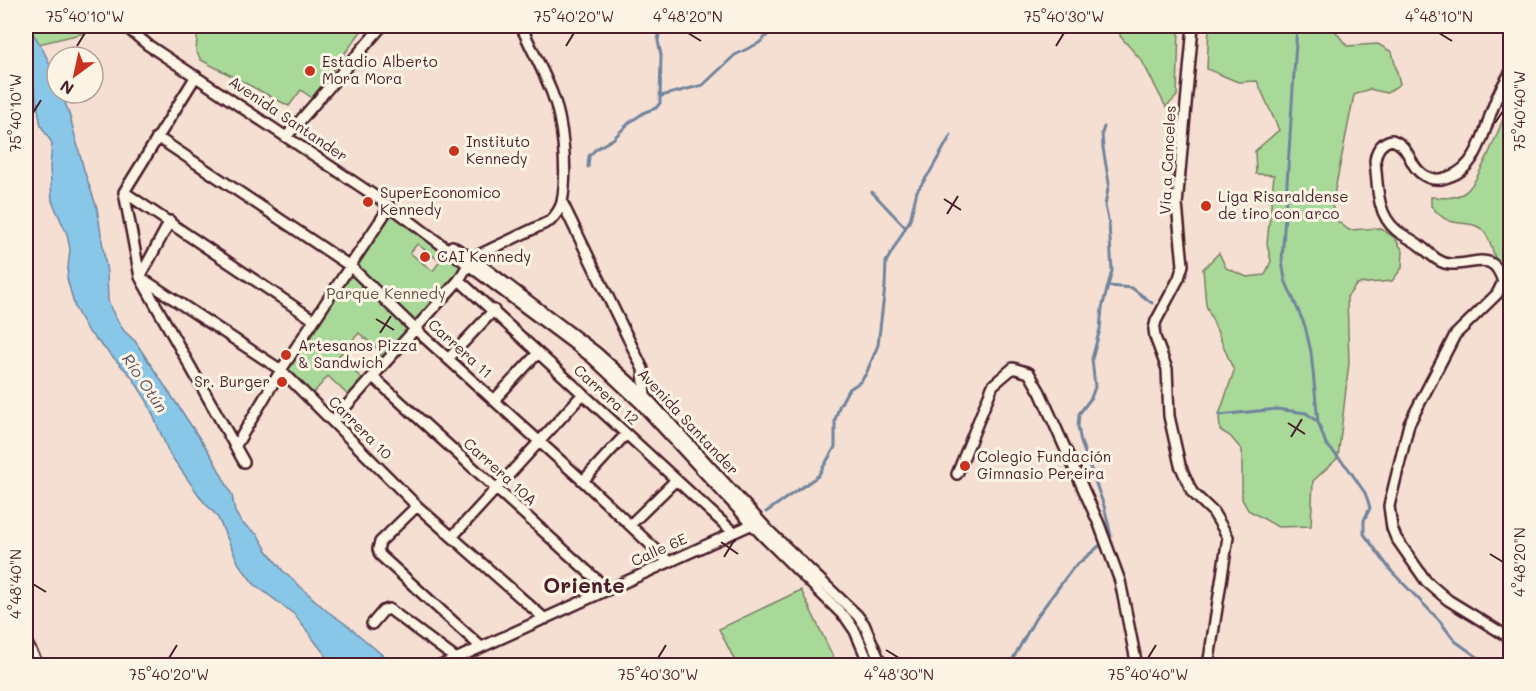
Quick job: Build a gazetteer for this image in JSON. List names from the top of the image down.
{
  "streets": {
    "street": [
      "Avenida Santander",
      "Vía a Canceles",
      "Carrera 11",
      "Carrera 12",
      "Carrera 10",
      "Carrera 10A",
      "Calle 6E"
    ]
  },
  "crossings": [
    ["Avenida Santander", "Calle 6E"],
    ["Carrera 11", "Calle 6E"],
    ["Carrera 12", "Calle 6E"],
    ["Carrera 10", "Calle 6E"],
    ["Carrera 10A", "Calle 6E"]
  ],
  "districts": ["Oriente"],
  "water": ["Río Otún"],
  "parks": ["Parque Kennedy"],
  "places": [
    "Estadio Alberto Mora Mora",
    "Instituto Kennedy",
    "SuperEconomico Kennedy",
    "Liga Risaraldense de tiro con arco",
    "CAI Kennedy",
    "Artesanos Pizza & Sandwich",
    "Sr. Burger",
    "Colegio Fundación Gimnasio Pereira"
  ],
  "north": "bottom left",
  "coordinates": [
    "75°40'10\"W",
    "75°40'20\"W",
    "4°48'20\"N",
    "75°40'30\"W",
    "4°48'10\"N",
    "75°40'40\"W",
    "4°48'40\"N",
    "4°48'30\"N"
  ]
}
